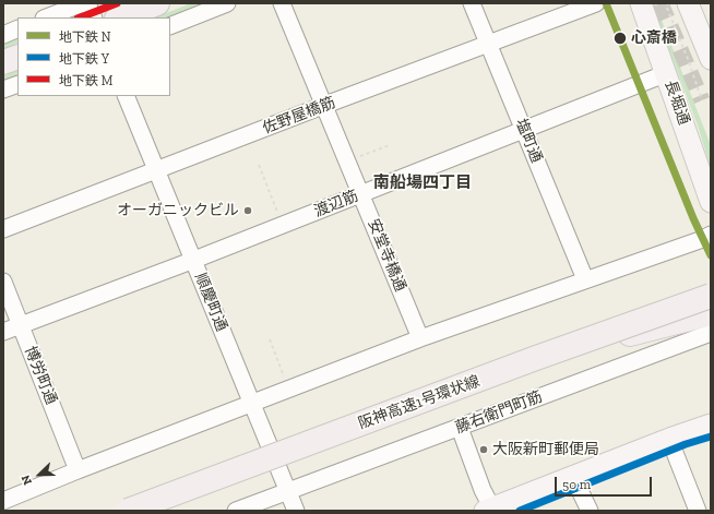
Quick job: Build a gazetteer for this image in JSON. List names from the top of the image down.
{
  "streets": {
    "highway": ["阪神高速1号環状線"],
    "main road": ["長堀通"],
    "street": [
      "佐野屋橋筋",
      "塩町通",
      "渡辺筋",
      "安堂寺橋通",
      "順慶町通",
      "博労町通",
      "藤右衛門町筋"
    ]
  },
  "crossings": [
    ["長堀通", "渡辺筋"],
    ["佐野屋橋筋", "塩町通"],
    ["佐野屋橋筋", "安堂寺橋通"],
    ["佐野屋橋筋", "順慶町通"],
    ["塩町通", "渡辺筋"],
    ["渡辺筋", "安堂寺橋通"],
    ["渡辺筋", "順慶町通"],
    ["渡辺筋", "博労町通"],
    ["順慶町通", "藤右衛門町筋"]
  ],
  "districts": ["南船場四丁目"],
  "places": ["心斎橋", "オーガニックビル", "大阪新町郵便局"],
  "lines": ["metro line N", "metro line M", "metro line Y"],
  "legend": ["地下鉄 N", "地下鉄 Y", "地下鉄 M"],
  "scale_bar": "50 m",
  "north": "bottom left"
}
